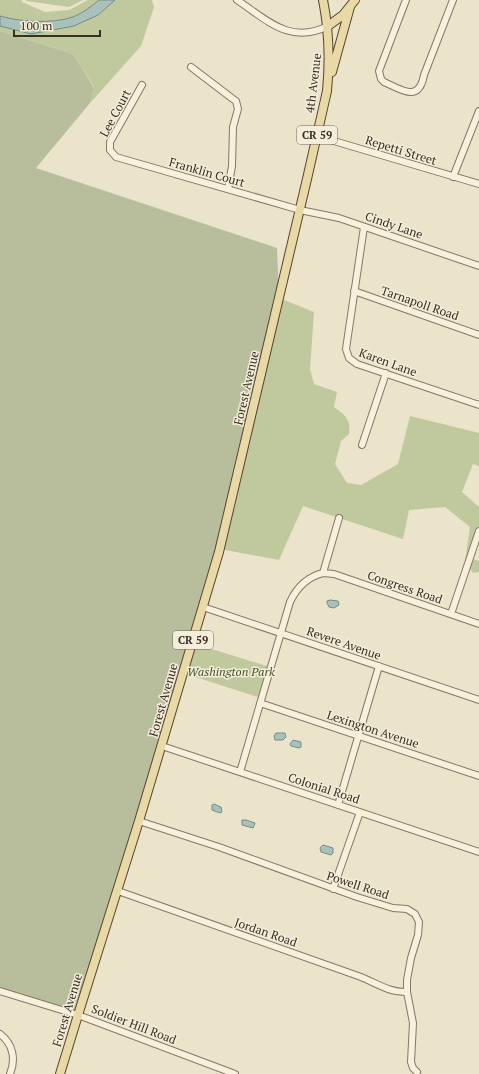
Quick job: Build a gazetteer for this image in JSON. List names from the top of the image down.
{
  "streets": {
    "main road": ["4th Avenue", "CR 59", "Forest Avenue"],
    "street": [
      "Lee Court",
      "Repetti Street",
      "Franklin Court",
      "Cindy Lane",
      "Tarnapoll Road",
      "Karen Lane",
      "Congress Road",
      "Revere Avenue",
      "Lexington Avenue",
      "Colonial Road",
      "Powell Road",
      "Jordan Road",
      "Soldier Hill Road"
    ]
  },
  "crossings": [
    ["4th Avenue", "Repetti Street"],
    ["4th Avenue", "Franklin Court"],
    ["4th Avenue", "Cindy Lane"],
    ["4th Avenue", "Forest Avenue"],
    ["Lee Court", "Franklin Court"],
    ["Franklin Court", "Cindy Lane"],
    ["Franklin Court", "Forest Avenue"],
    ["Cindy Lane", "Karen Lane"],
    ["Cindy Lane", "Forest Avenue"],
    ["Tarnapoll Road", "Karen Lane"],
    ["Forest Avenue", "Revere Avenue"],
    ["Forest Avenue", "Colonial Road"],
    ["Forest Avenue", "Powell Road"],
    ["Forest Avenue", "Jordan Road"],
    ["Forest Avenue", "Soldier Hill Road"],
    ["Powell Road", "Jordan Road"]
  ],
  "parks": ["Washington Park"],
  "scale_bar": "100 m"
}
